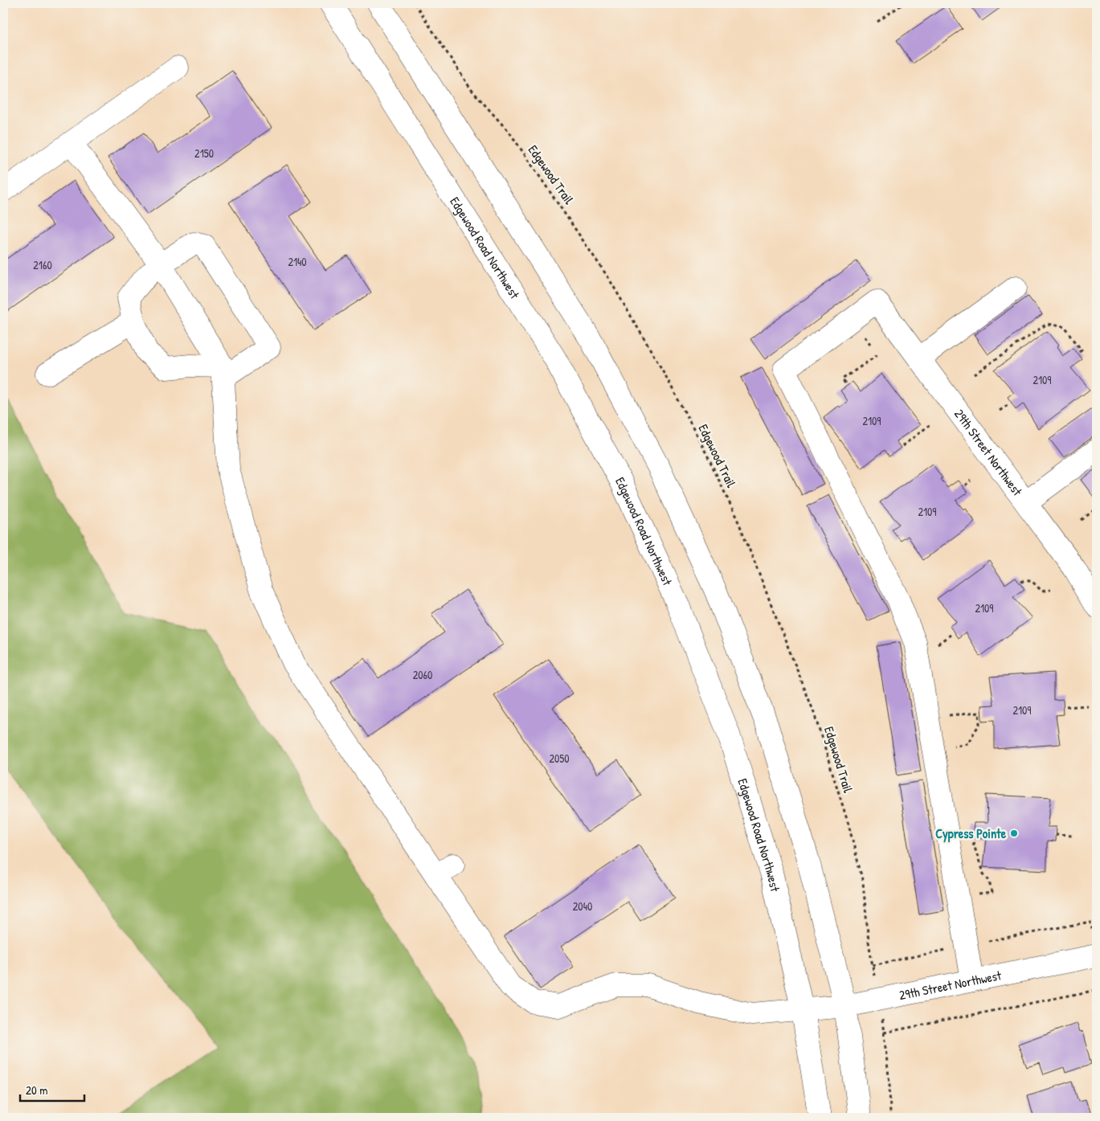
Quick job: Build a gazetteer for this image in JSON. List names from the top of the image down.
{
  "streets": {
    "main road": ["Edgewood Road Northwest", "29th Street Northwest"],
    "path": ["Edgewood Trail"]
  },
  "crossings": [
    ["Edgewood Road Northwest", "29th Street Northwest"]
  ],
  "places": ["Cypress Pointe"],
  "house_numbers": [
    "2150",
    "2140",
    "2160",
    "2109",
    "2109",
    "2109",
    "2109",
    "2060",
    "2109",
    "2050",
    "2040"
  ],
  "scale_bar": "20 m"
}
